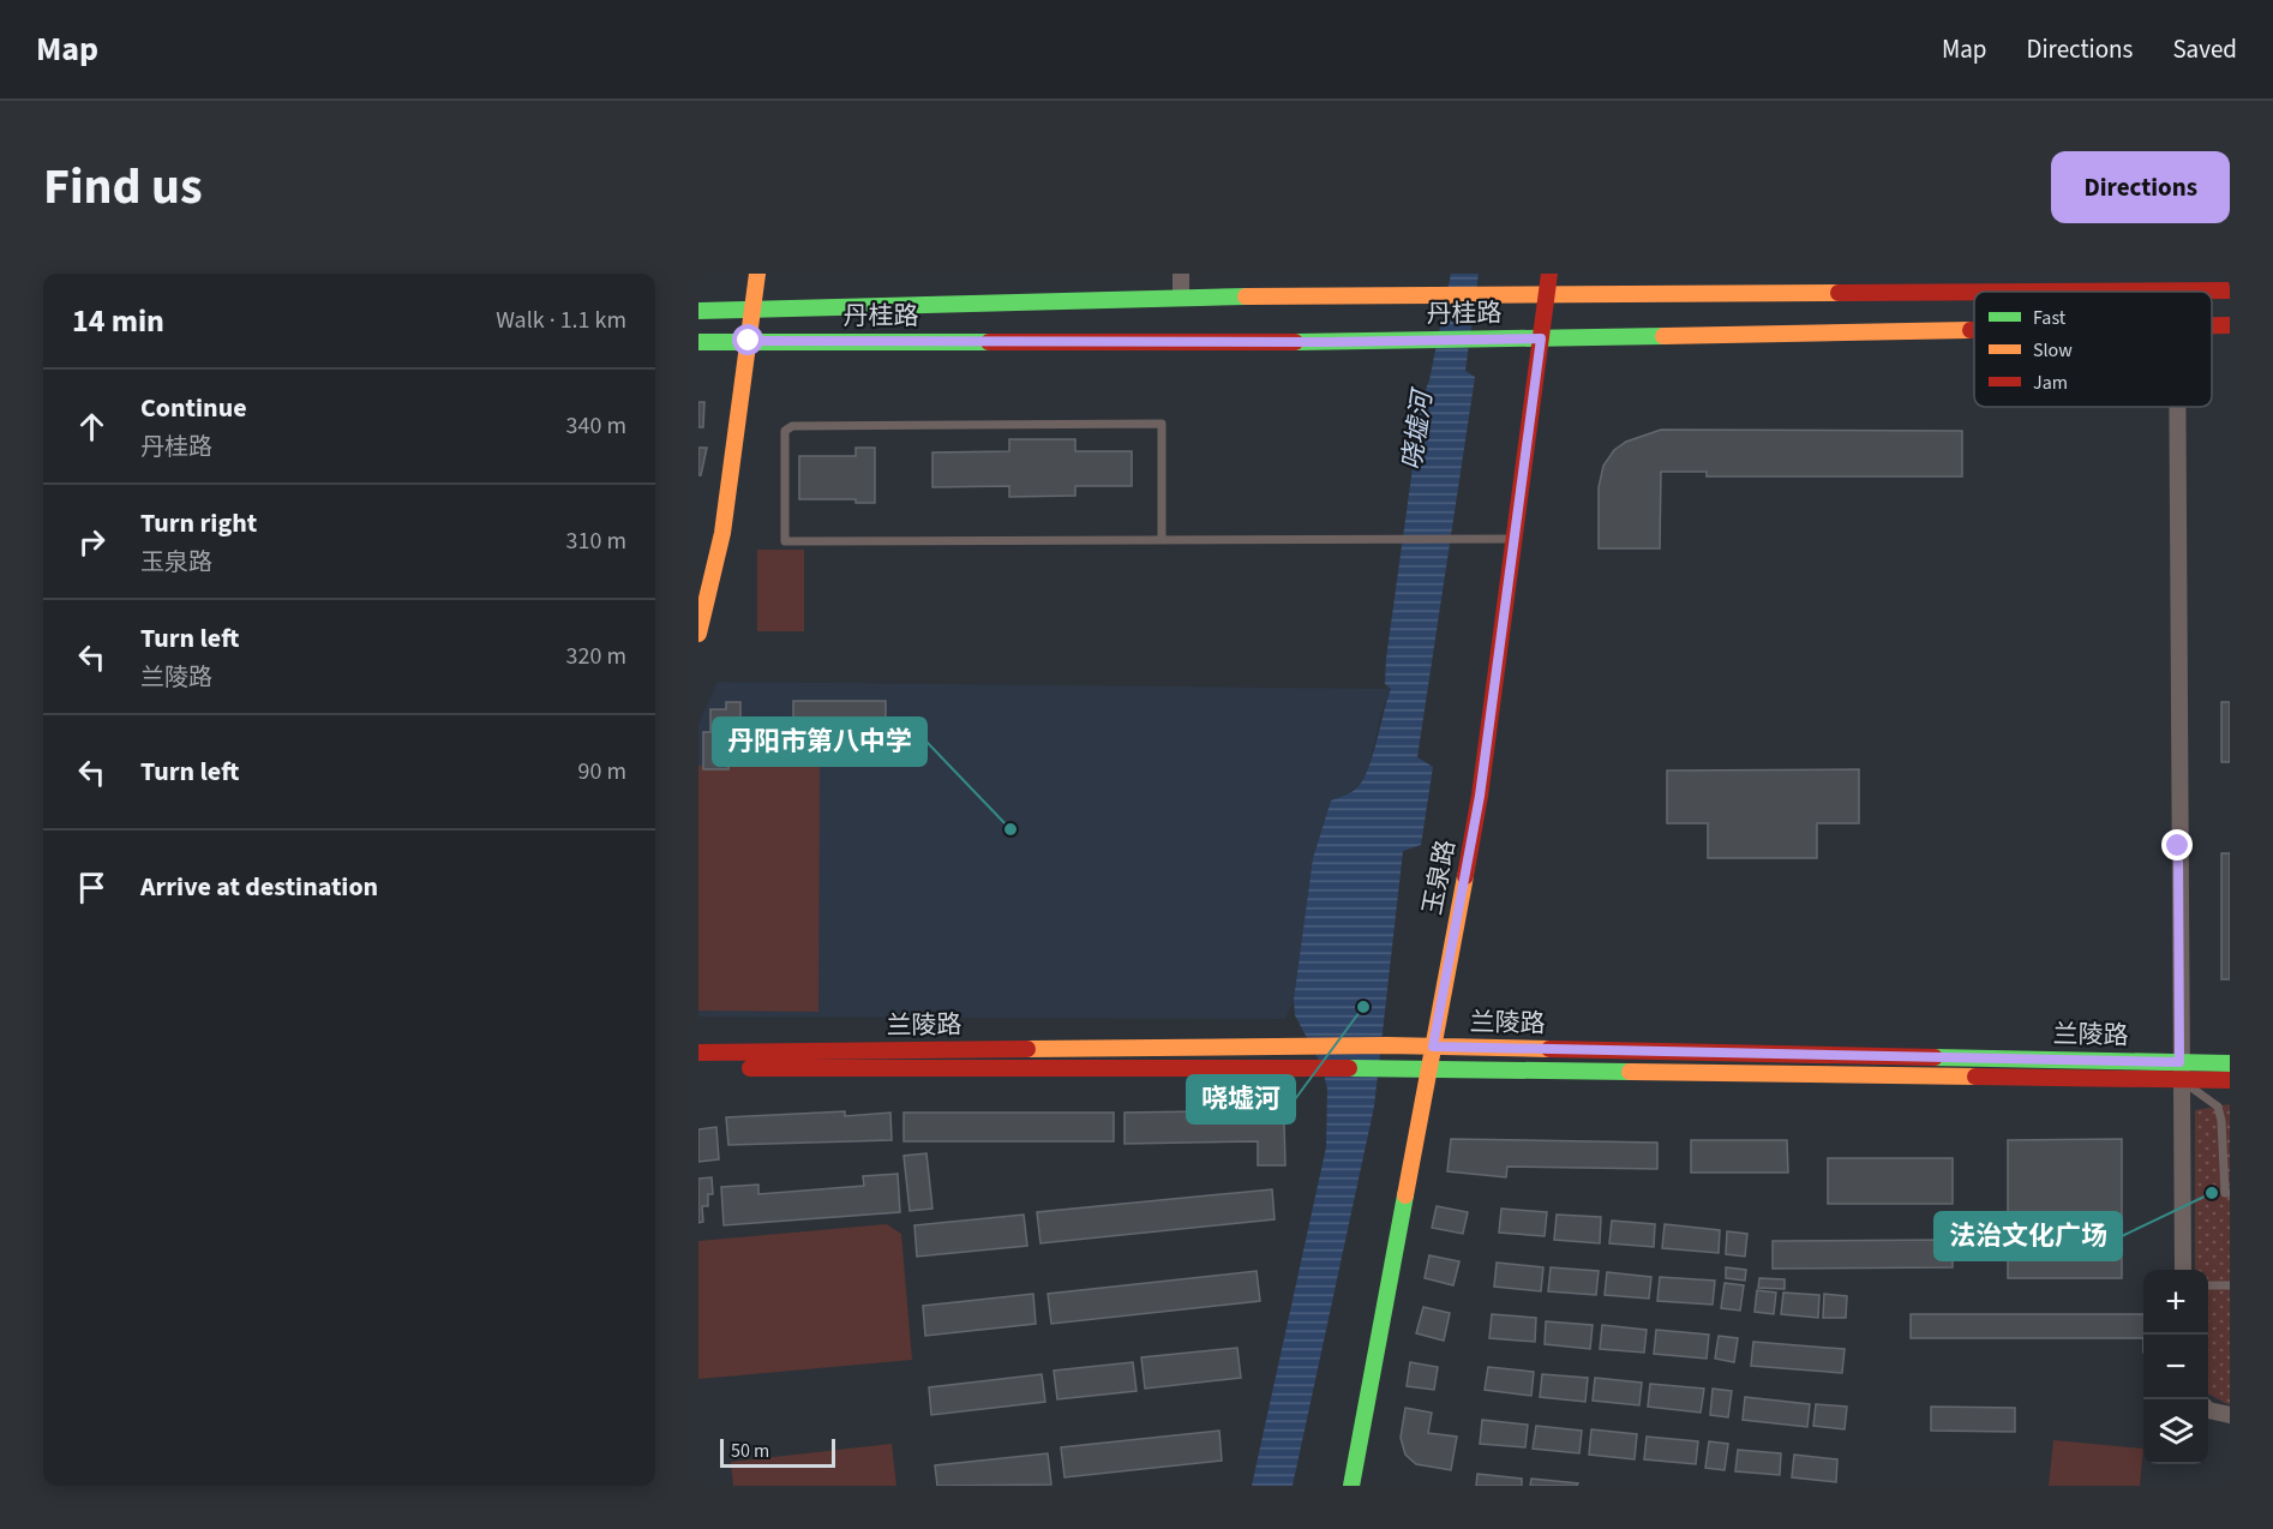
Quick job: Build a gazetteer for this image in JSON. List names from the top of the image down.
{
  "streets": {
    "street": ["丹桂路", "玉泉路", "兰陵路"]
  },
  "crossings": [
    ["丹桂路", "玉泉路"],
    ["玉泉路", "兰陵路"]
  ],
  "water": ["哓墟河"],
  "places": ["丹阳市第八中学", "哓墟河", "法治文化广场"],
  "legend": ["Fast", "Slow", "Jam"],
  "scale_bar": "50 m",
  "page": {
    "header": "Map",
    "nav": ["Map", "Directions", "Saved"],
    "title": "Find us",
    "buttons": "Directions",
    "heading": ["14 min", "Walk · 1.1 km"],
    "list": [
      ["Continue", "丹桂路", "340 m"],
      ["Turn right", "玉泉路", "310 m"],
      ["Turn left", "兰陵路", "320 m"],
      ["Turn left", "90 m"],
      "Arrive at destination"
    ],
    "map_buttons": ["+", "−"],
    "scale": "50 m"
  }
}
